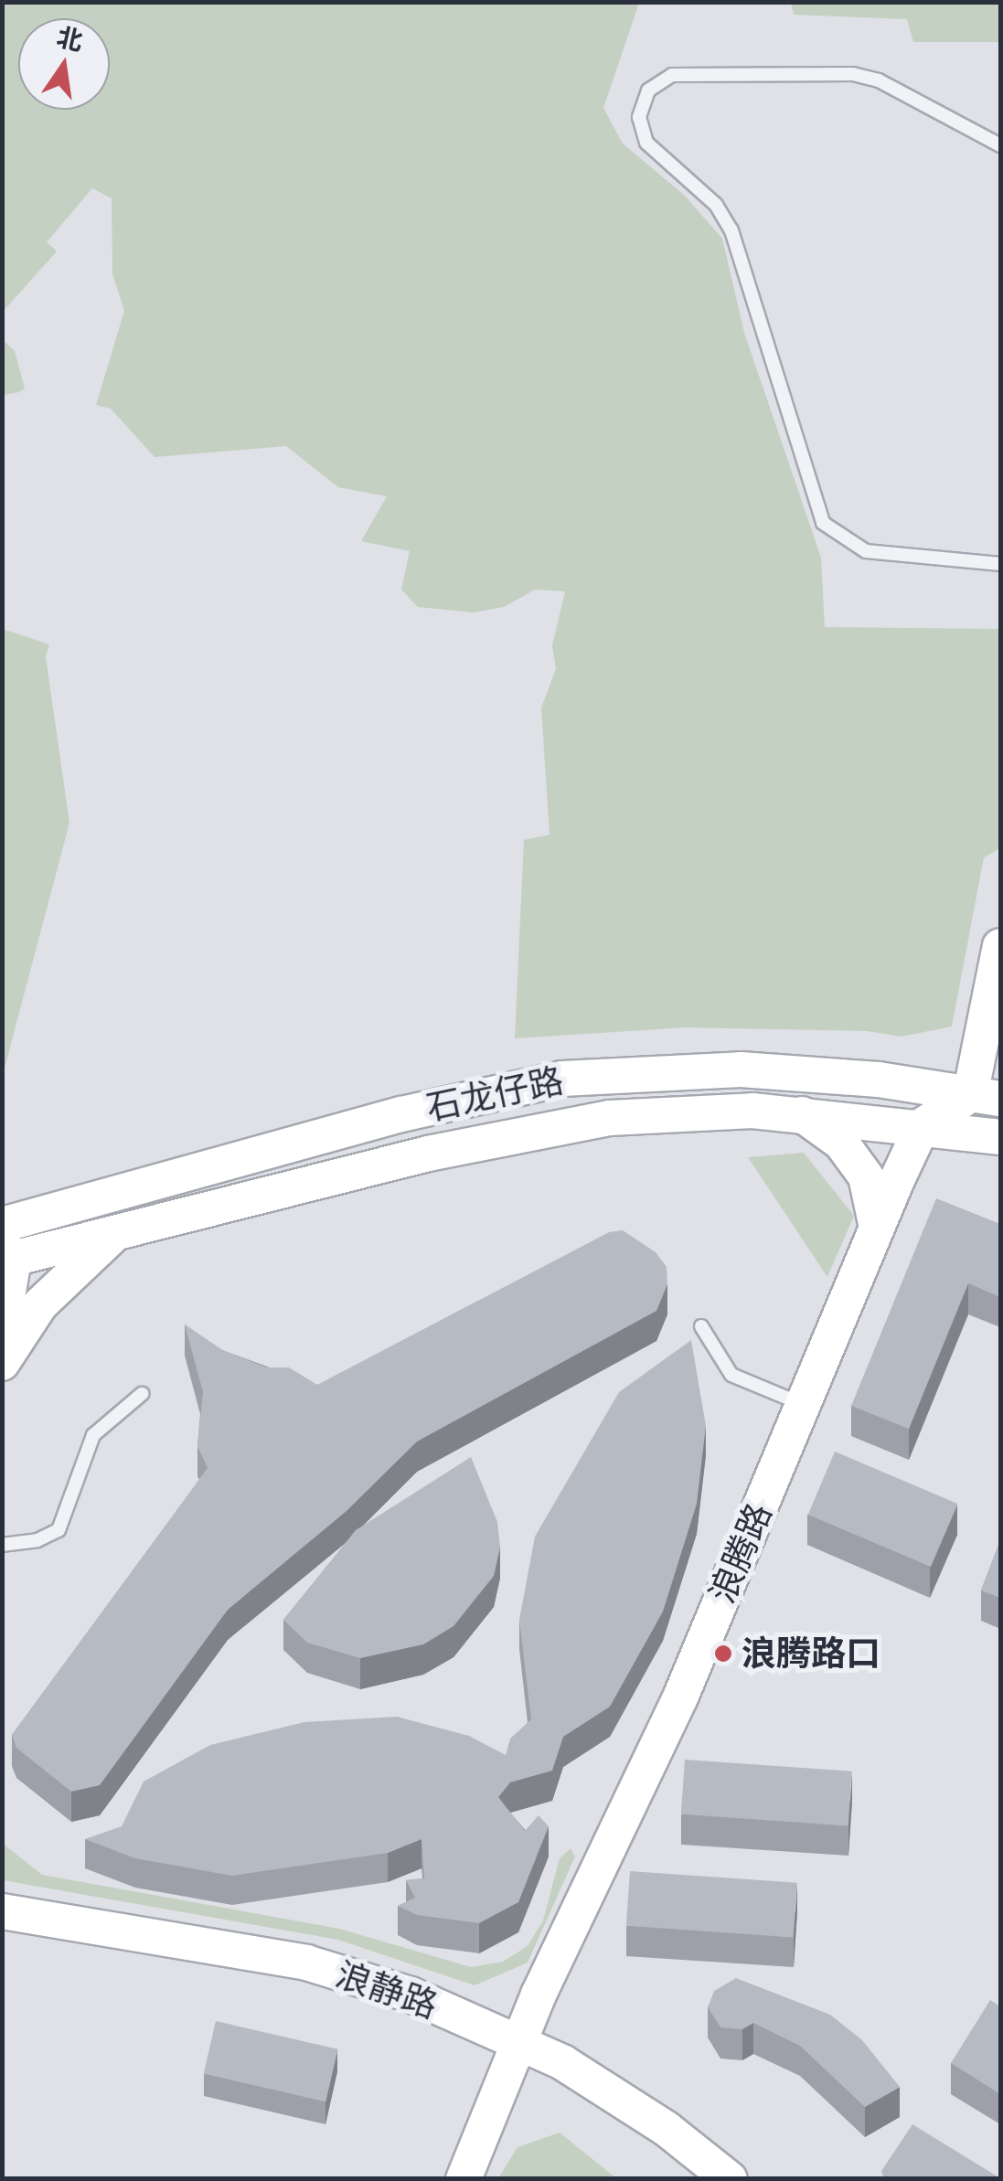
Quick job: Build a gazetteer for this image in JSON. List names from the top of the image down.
{
  "streets": {
    "street": ["石龙仔路", "浪腾路", "浪静路"]
  },
  "crossings": [
    ["石龙仔路", "浪腾路"],
    ["浪腾路", "浪静路"]
  ],
  "places": ["浪腾路口"],
  "north": "top"
}
